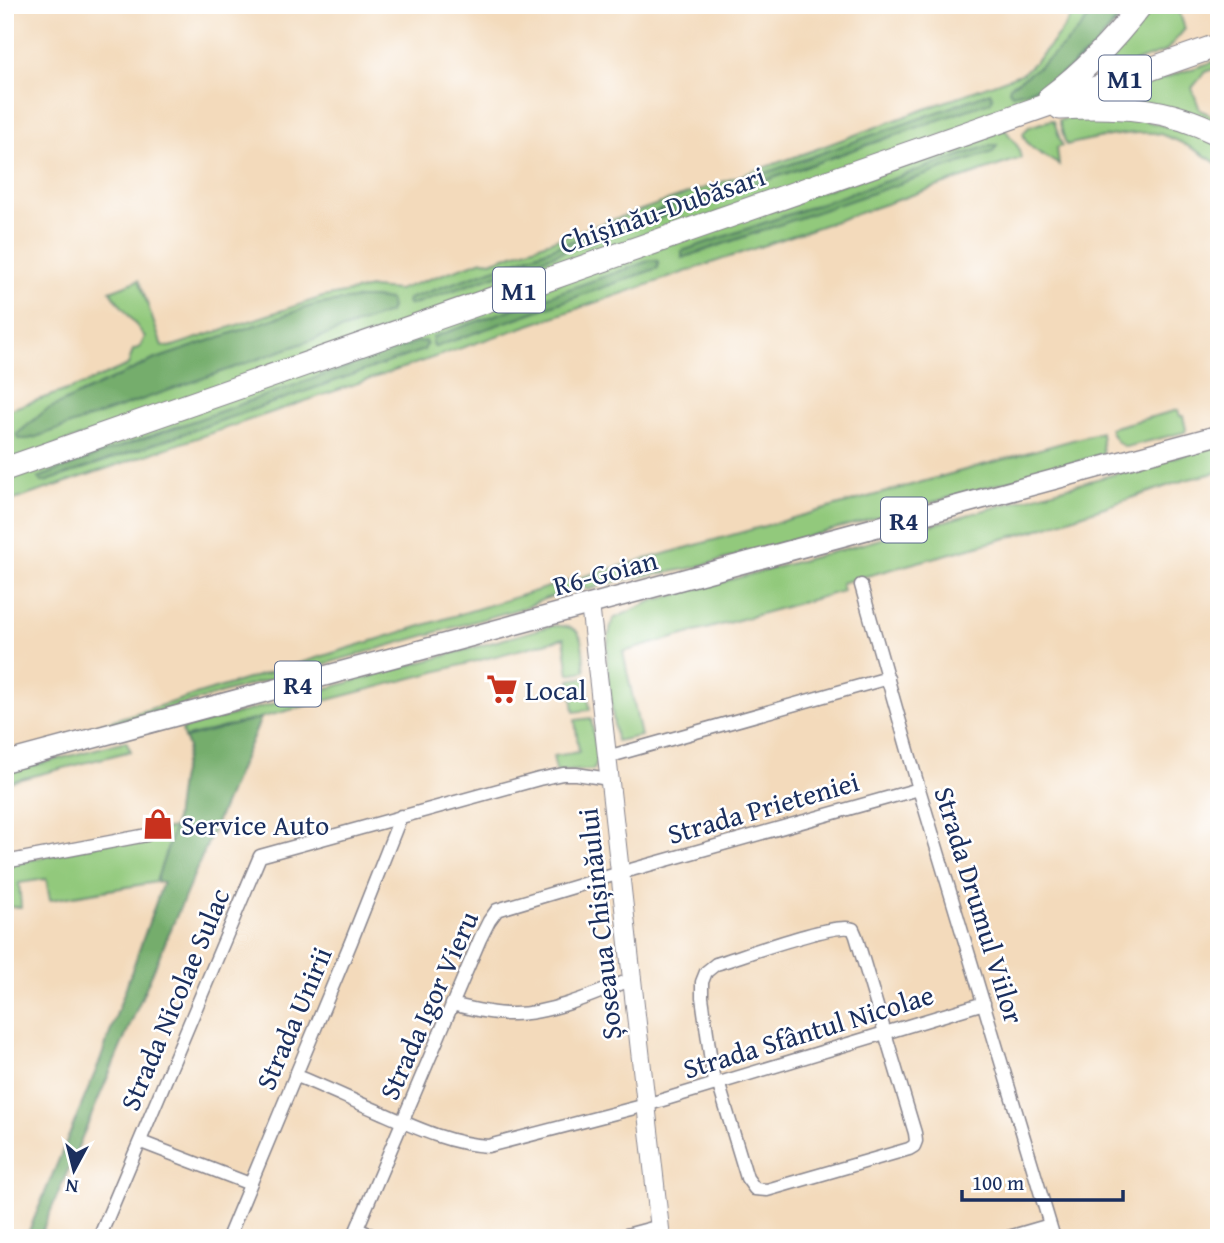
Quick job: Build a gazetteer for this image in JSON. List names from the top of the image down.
{
  "streets": {
    "highway": ["M1", "Chișinău-Dubăsari"],
    "main road": ["R4", "R6-Goian"],
    "street": [
      "Strada Prieteniei",
      "Strada Drumul Viilor",
      "Șoseaua Chișinăului",
      "Strada Nicolae Sulac",
      "Strada Igor Vieru",
      "Strada Unirii",
      "Strada Sfântul Nicolae"
    ]
  },
  "crossings": [
    ["R6-Goian", "Șoseaua Chișinăului"],
    ["Strada Prieteniei", "Strada Drumul Viilor"],
    ["Strada Prieteniei", "Șoseaua Chișinăului"],
    ["Strada Prieteniei", "Strada Igor Vieru"],
    ["Strada Drumul Viilor", "Strada Sfântul Nicolae"],
    ["Șoseaua Chișinăului", "Strada Igor Vieru"],
    ["Șoseaua Chișinăului", "Strada Sfântul Nicolae"],
    ["Strada Nicolae Sulac", "Strada Unirii"],
    ["Strada Igor Vieru", "Strada Sfântul Nicolae"],
    ["Strada Unirii", "Strada Sfântul Nicolae"]
  ],
  "places": {
    "supermarket": ["Local"],
    "shop": ["Service Auto"]
  },
  "scale_bar": "100 m",
  "north": "bottom"
}
